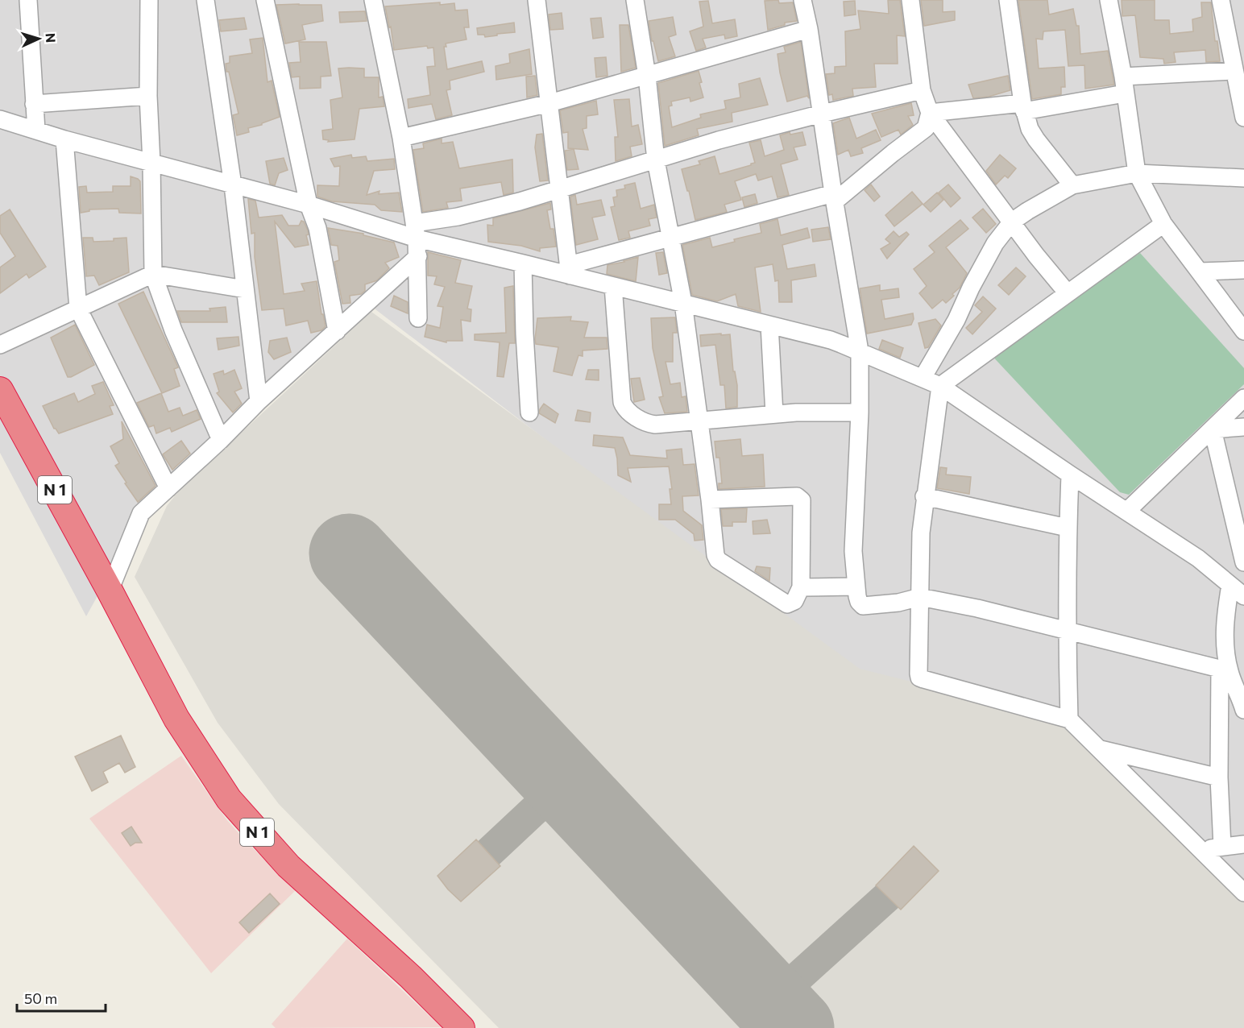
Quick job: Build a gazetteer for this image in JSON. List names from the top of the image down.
{
  "streets": {
    "highway": ["N 1"]
  },
  "scale_bar": "50 m",
  "north": "right"
}
